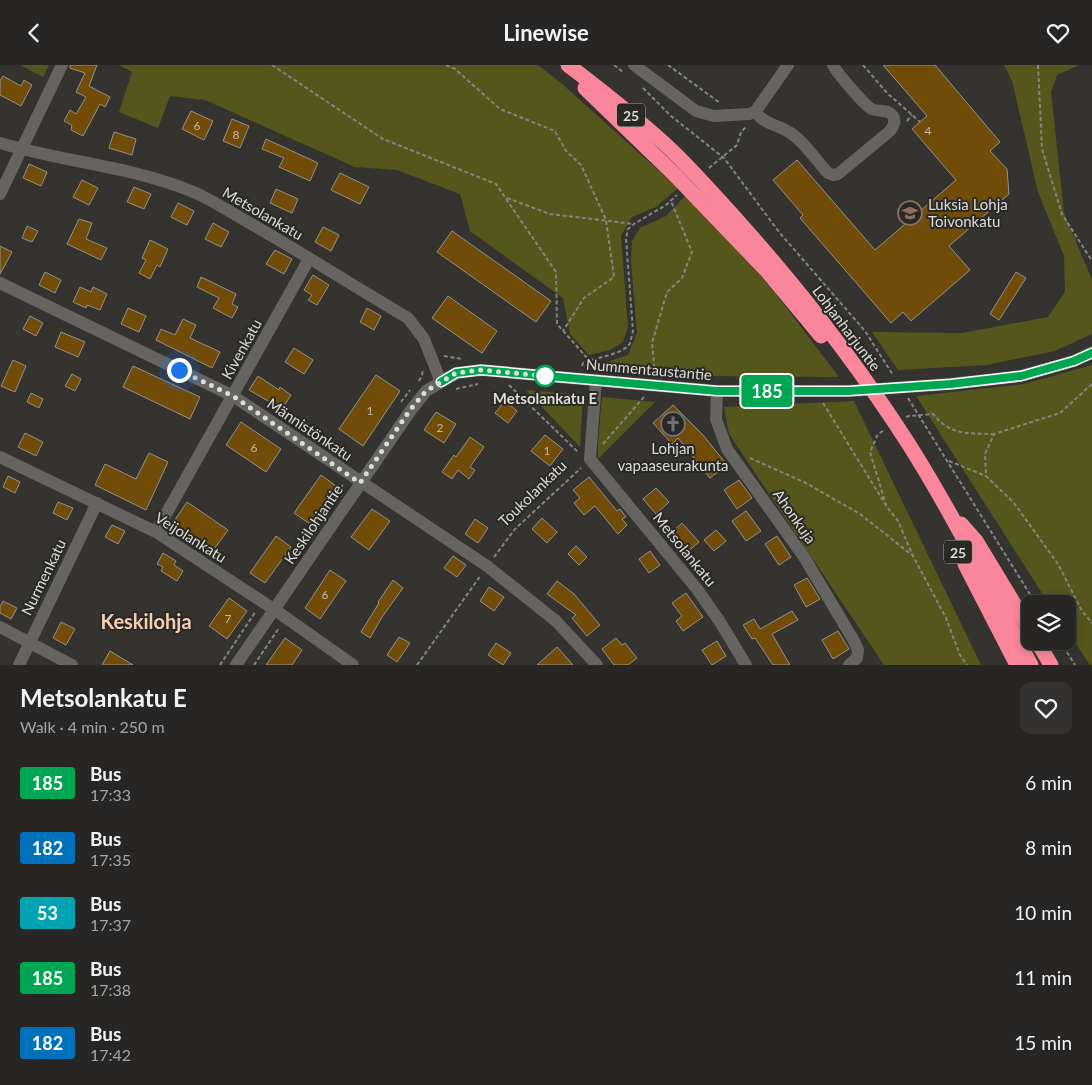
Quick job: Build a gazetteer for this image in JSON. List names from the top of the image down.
{
  "streets": {
    "highway": ["25", "Lohjanharjuntie"],
    "street": [
      "Metsolankatu",
      "Kivenkatu",
      "Nummentaustantie",
      "Männistönkatu",
      "Ahonkuja",
      "Keskilohjantie",
      "Veijolankatu",
      "Nurmenkatu"
    ],
    "path": ["Toukolankatu"]
  },
  "crossings": [
    ["Metsolankatu", "Kivenkatu"],
    ["Metsolankatu", "Nummentaustantie"],
    ["Metsolankatu", "Toukolankatu"],
    ["Metsolankatu", "Keskilohjantie"],
    ["Kivenkatu", "Männistönkatu"],
    ["Kivenkatu", "Veijolankatu"],
    ["Nummentaustantie", "Ahonkuja"],
    ["Nummentaustantie", "Keskilohjantie"],
    ["Männistönkatu", "Toukolankatu"],
    ["Männistönkatu", "Keskilohjantie"],
    ["Keskilohjantie", "Veijolankatu"],
    ["Veijolankatu", "Nurmenkatu"]
  ],
  "districts": ["Keskilohja"],
  "places": {
    "school or university": ["Luksia Lohja Toivonkatu"],
    "other": ["Metsolankatu E"],
    "church": ["Lohjan vapaaseurakunta"]
  },
  "lines": ["bus line 185"],
  "house_numbers": [
    "6",
    "4",
    "8",
    "1",
    "2",
    "6",
    "1",
    "6",
    "7"
  ],
  "page": {
    "header": "Linewise",
    "on_map": "185",
    "heading": ["Metsolankatu E", "Walk · 4 min · 250 m"],
    "list": [
      {
        "mark": "185",
        "name": "Bus",
        "note": "17:33",
        "value": "6 min"
      },
      {
        "mark": "182",
        "name": "Bus",
        "note": "17:35",
        "value": "8 min"
      },
      {
        "mark": "53",
        "name": "Bus",
        "note": "17:37",
        "value": "10 min"
      },
      {
        "mark": "185",
        "name": "Bus",
        "note": "17:38",
        "value": "11 min"
      },
      {
        "mark": "182",
        "name": "Bus",
        "note": "17:42",
        "value": "15 min"
      }
    ]
  }
}
